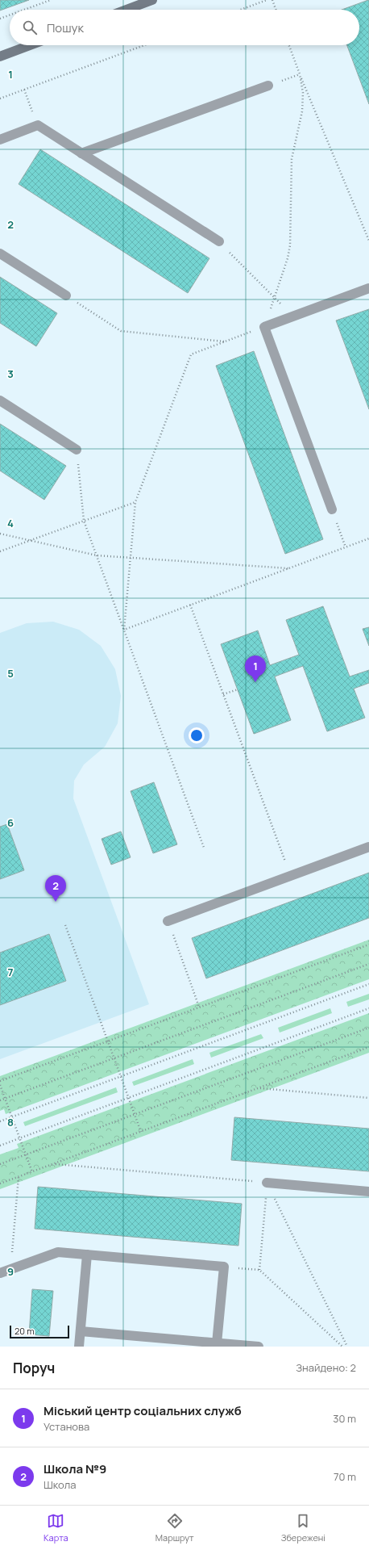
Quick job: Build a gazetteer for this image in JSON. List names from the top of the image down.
{
  "scale_bar": "20 m",
  "page": {
    "search": "Пошук",
    "pins": ["1", "2"],
    "scale": "20 m",
    "heading": ["Поруч", "Знайдено: 2"],
    "list": [
      {
        "mark": "1",
        "name": "Міський центр соціальних служб",
        "note": "Установа",
        "value": "30 m"
      },
      {
        "mark": "2",
        "name": "Школа №9",
        "note": "Школа",
        "value": "70 m"
      }
    ],
    "nav": ["Карта", "Маршрут", "Збережені"]
  },
  "grid": {
    "rows": [
      "1",
      "2",
      "3",
      "4",
      "5",
      "6",
      "7",
      "8",
      "9"
    ]
  }
}
